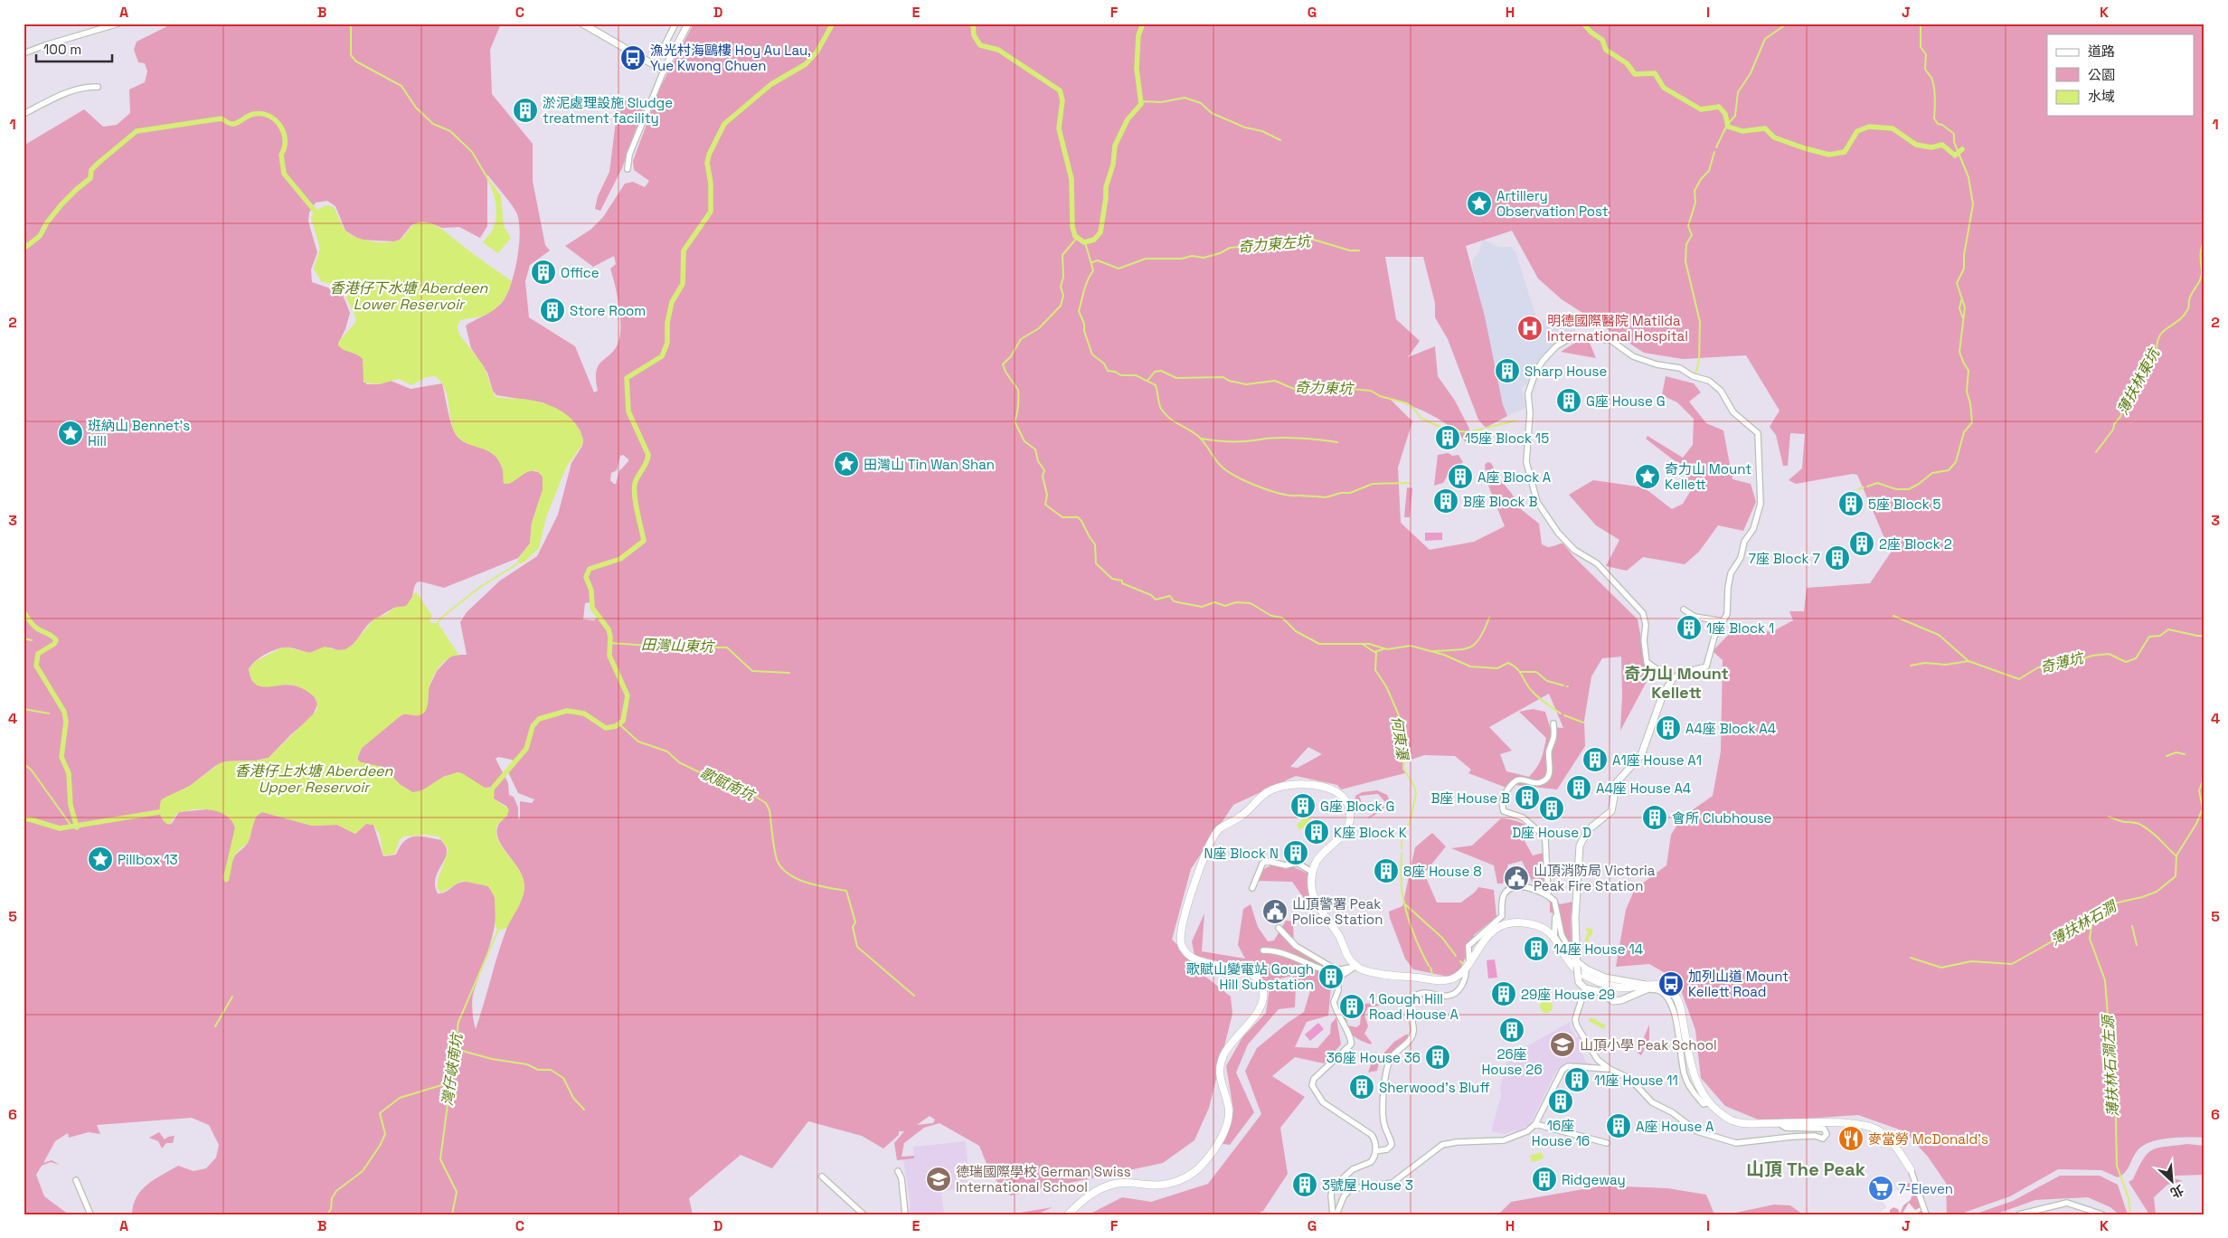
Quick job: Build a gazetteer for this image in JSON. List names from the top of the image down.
{
  "districts": ["奇力山 Mount Kellett", "山頂 The Peak"],
  "water": [
    "奇力東左坑",
    "香港仔下水塘 Aberdeen Lower Reservoir",
    "薄扶林東坑",
    "奇力東坑",
    "田灣山東坑",
    "奇薄坑",
    "何東瀑",
    "香港仔上水塘 Aberdeen Upper Reservoir",
    "歌賦南坑",
    "薄扶林石澗",
    "薄扶林石澗左源",
    "灣仔峽南坑"
  ],
  "places": {
    "bus stop": ["漁光村海鷗樓 Hoy Au Lau, Yue Kwong Chuen", "加列山道 Mount Kellett Road"],
    "building": [
      "淤泥處理設施 Sludge treatment facility",
      "Office",
      "Store Room",
      "Sharp House",
      "G座 House G",
      "15座 Block 15",
      "A座 Block A",
      "B座 Block B",
      "5座 Block 5",
      "2座 Block 2",
      "7座 Block 7",
      "1座 Block 1",
      "A4座 Block A4",
      "A1座 House A1",
      "A4座 House A4",
      "B座 House B",
      "G座 Block G",
      "D座 House D",
      "會所 Clubhouse",
      "K座 Block K",
      "N座 Block N",
      "8座 House 8",
      "14座 House 14",
      "歌賦山變電站 Gough Hill Substation",
      "29座 House 29",
      "1 Gough Hill Road House A",
      "26座 House 26",
      "36座 House 36",
      "11座 House 11",
      "Sherwood's Bluff",
      "16座 House 16",
      "A座 House A",
      "Ridgeway",
      "3號屋 House 3"
    ],
    "place": [
      "Artillery Observation Post",
      "班納山 Bennet's Hill",
      "田灣山 Tin Wan Shan",
      "奇力山 Mount Kellett",
      "Pillbox 13"
    ],
    "hospital": ["明德國際醫院 Matilda International Hospital"],
    "public building": ["山頂消防局 Victoria Peak Fire Station", "山頂警署 Peak Police Station"],
    "school or university": ["山頂小學 Peak School", "德瑞國際學校 German Swiss International School"],
    "restaurant": ["麥當勞 McDonald's"],
    "supermarket": ["7-Eleven"]
  },
  "legend": ["道路", "公園", "水域"],
  "scale_bar": "100 m",
  "north": "bottom right",
  "grid": {
    "columns": [
      "A",
      "B",
      "C",
      "D",
      "E",
      "F",
      "G",
      "H",
      "I",
      "J",
      "K"
    ],
    "rows": [
      "1",
      "2",
      "3",
      "4",
      "5",
      "6"
    ]
  }
}
